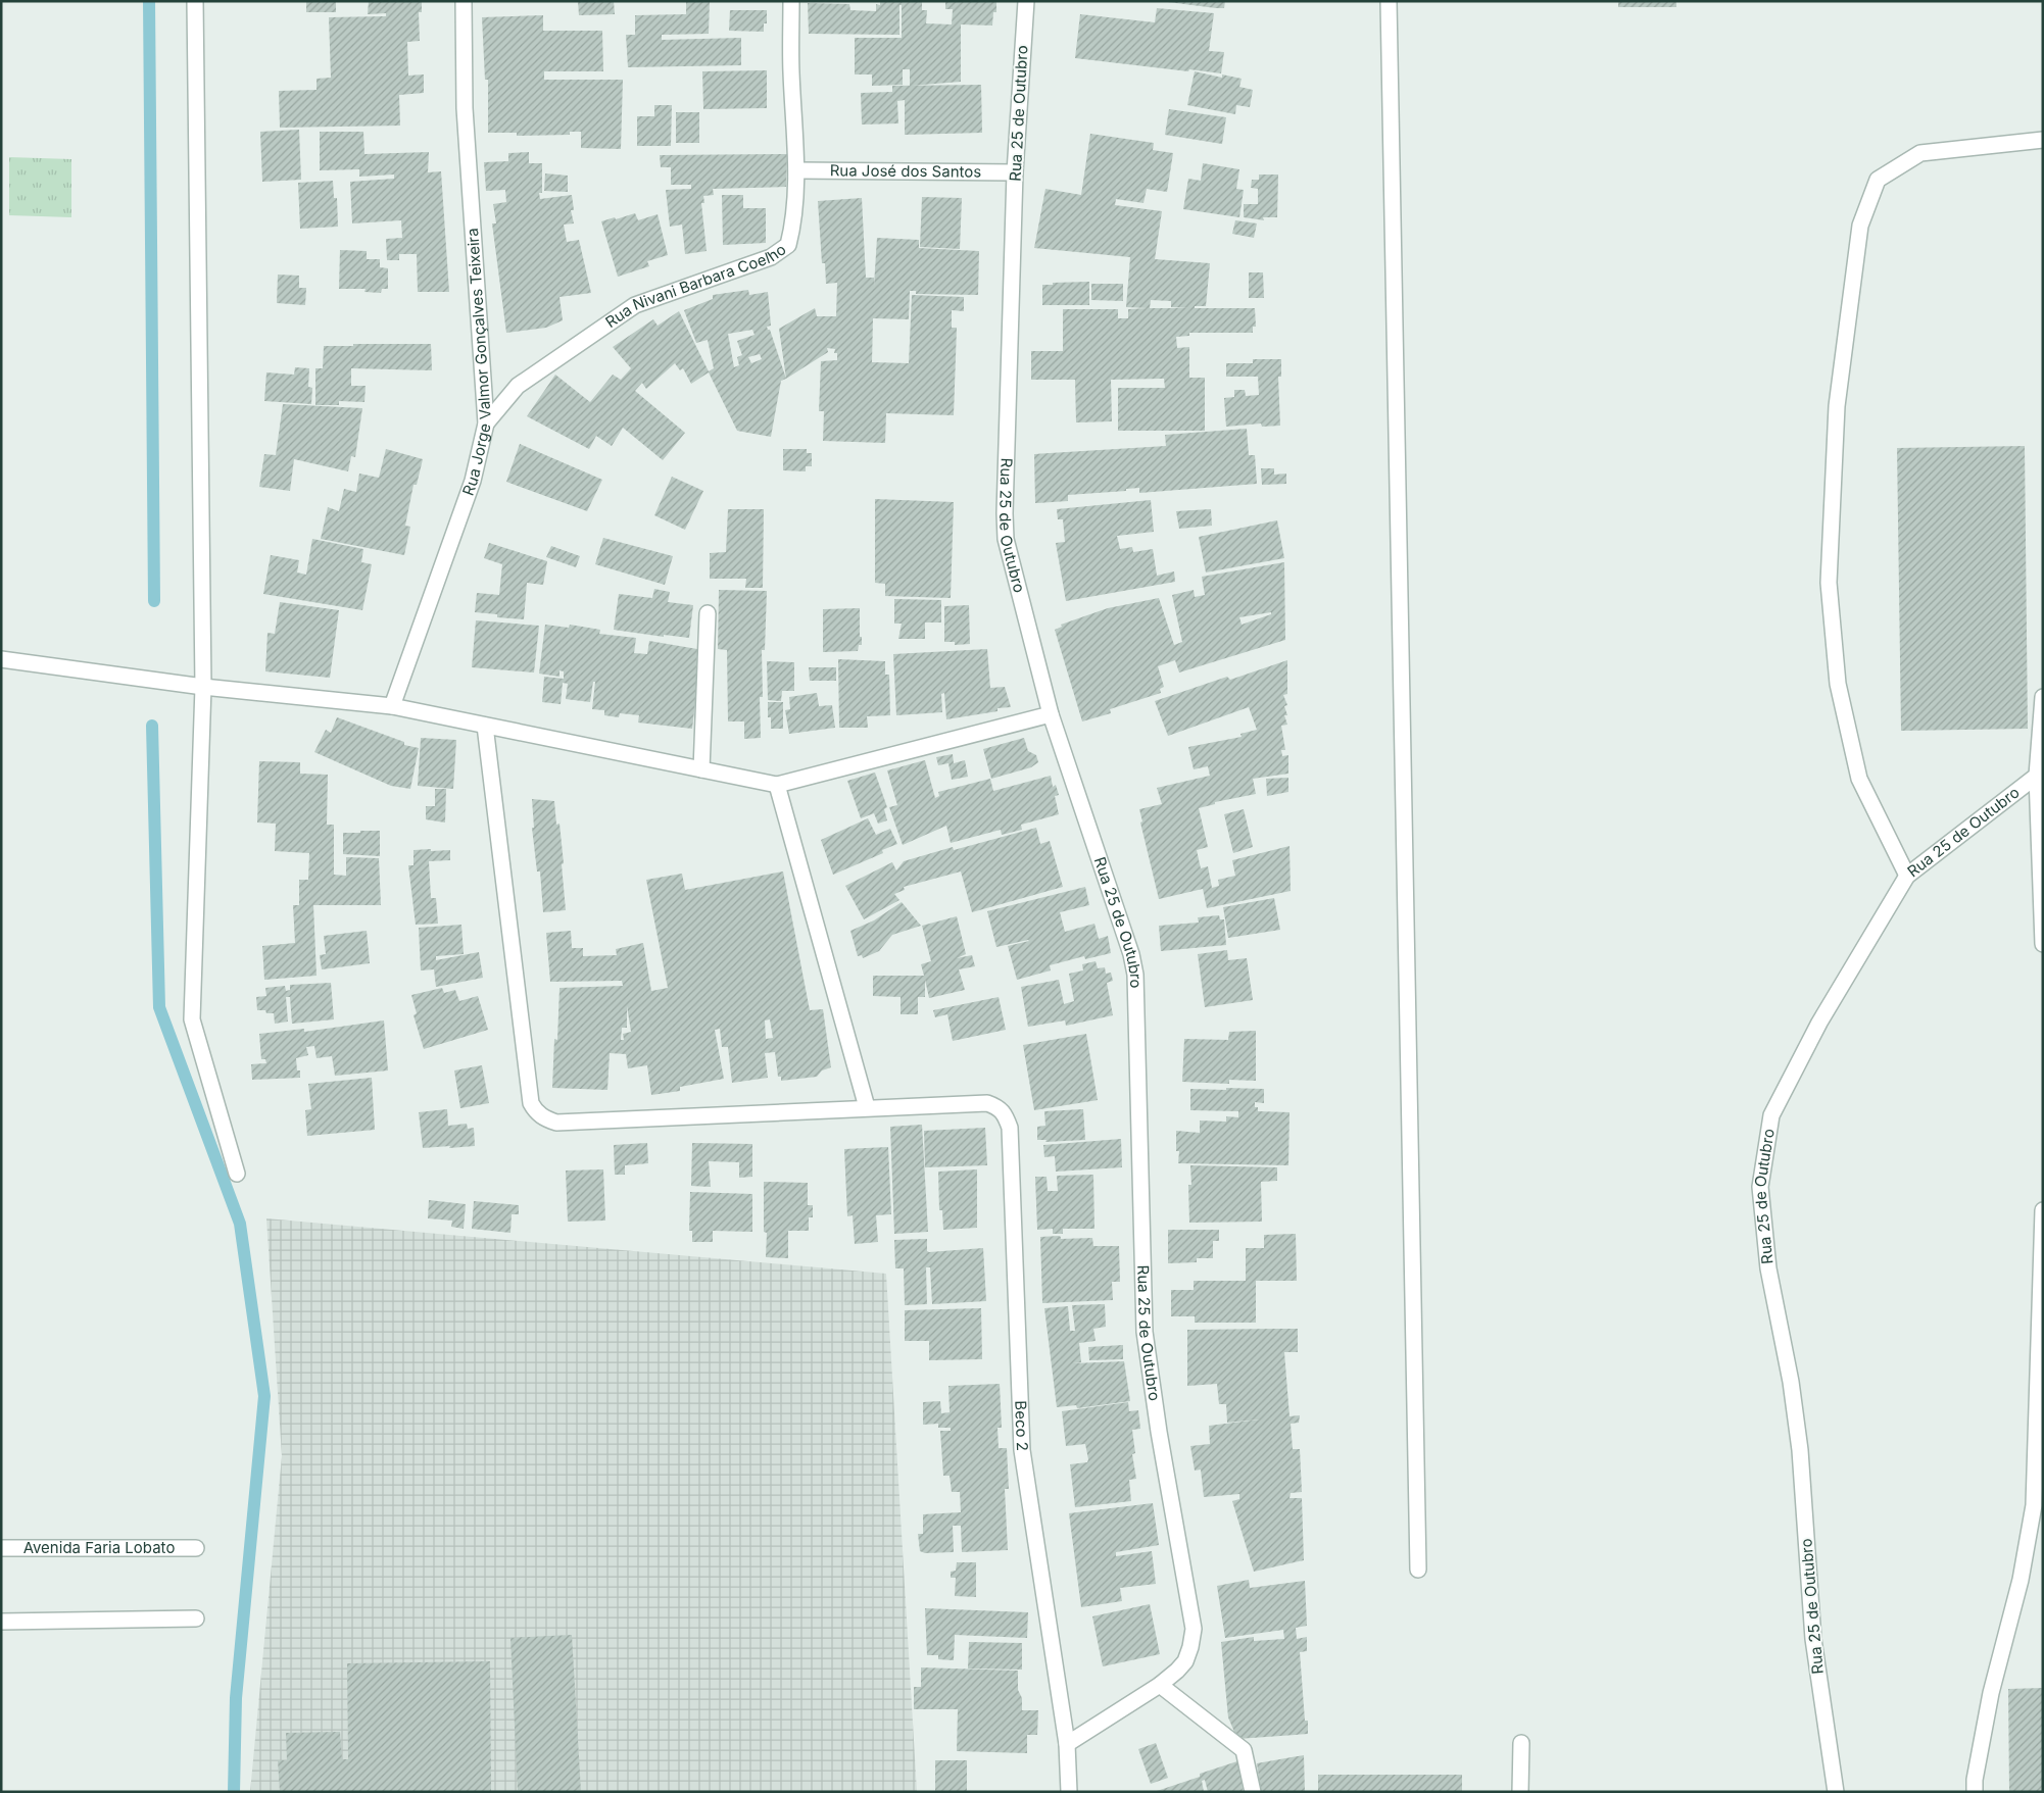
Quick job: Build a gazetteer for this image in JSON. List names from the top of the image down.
{
  "streets": {
    "street": [
      "Rua 25 de Outubro",
      "Rua José dos Santos",
      "Rua Nivani Barbara Coelho",
      "Rua Jorge Valmor Gonçalves Teixeira",
      "Beco 2",
      "Avenida Faria Lobato"
    ]
  },
  "crossings": [
    ["Rua 25 de Outubro", "Rua José dos Santos"],
    ["Rua 25 de Outubro", "Beco 2"],
    ["Rua José dos Santos", "Rua Nivani Barbara Coelho"],
    ["Rua Nivani Barbara Coelho", "Rua Jorge Valmor Gonçalves Teixeira"]
  ]
}
